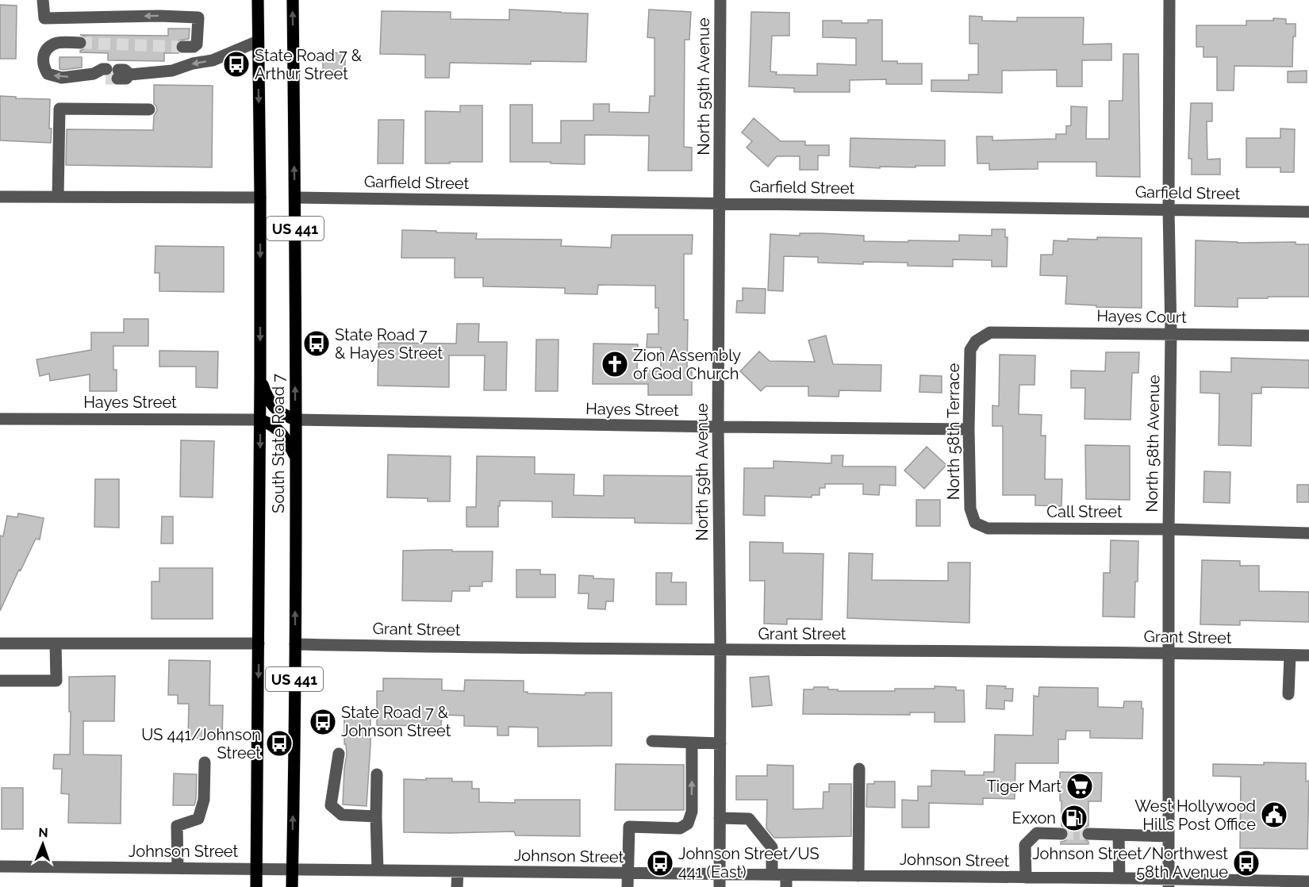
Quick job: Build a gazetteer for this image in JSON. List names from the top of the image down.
{
  "streets": {
    "main road": ["US 441", "South State Road 7"],
    "street": [
      "North 59th Avenue",
      "Garfield Street",
      "Hayes Court",
      "Hayes Street",
      "North 58th Terrace",
      "North 58th Avenue",
      "Call Street",
      "Grant Street",
      "Johnson Street"
    ]
  },
  "crossings": [
    ["North 59th Avenue", "Garfield Street"],
    ["North 59th Avenue", "Hayes Street"],
    ["North 59th Avenue", "Grant Street"],
    ["North 59th Avenue", "Johnson Street"],
    ["Garfield Street", "South State Road 7"],
    ["Garfield Street", "North 58th Avenue"],
    ["Hayes Court", "North 58th Terrace"],
    ["Hayes Court", "North 58th Avenue"],
    ["Hayes Street", "North 58th Terrace"],
    ["Hayes Street", "South State Road 7"],
    ["North 58th Terrace", "Call Street"],
    ["South State Road 7", "Grant Street"],
    ["South State Road 7", "Johnson Street"],
    ["North 58th Avenue", "Call Street"],
    ["North 58th Avenue", "Grant Street"],
    ["North 58th Avenue", "Johnson Street"]
  ],
  "places": {
    "bus stop": [
      "State Road 7 & Arthur Street",
      "State Road 7 & Hayes Street",
      "State Road 7 & Johnson Street",
      "US 441/Johnson Street",
      "Johnson Street/US 441 (East)",
      "Johnson Street/Northwest 58th Avenue"
    ],
    "church": ["Zion Assembly of God Church"],
    "supermarket": ["Tiger Mart"],
    "public building": ["West Hollywood Hills Post Office"],
    "fuel station": ["Exxon"]
  },
  "north": "top"
}
